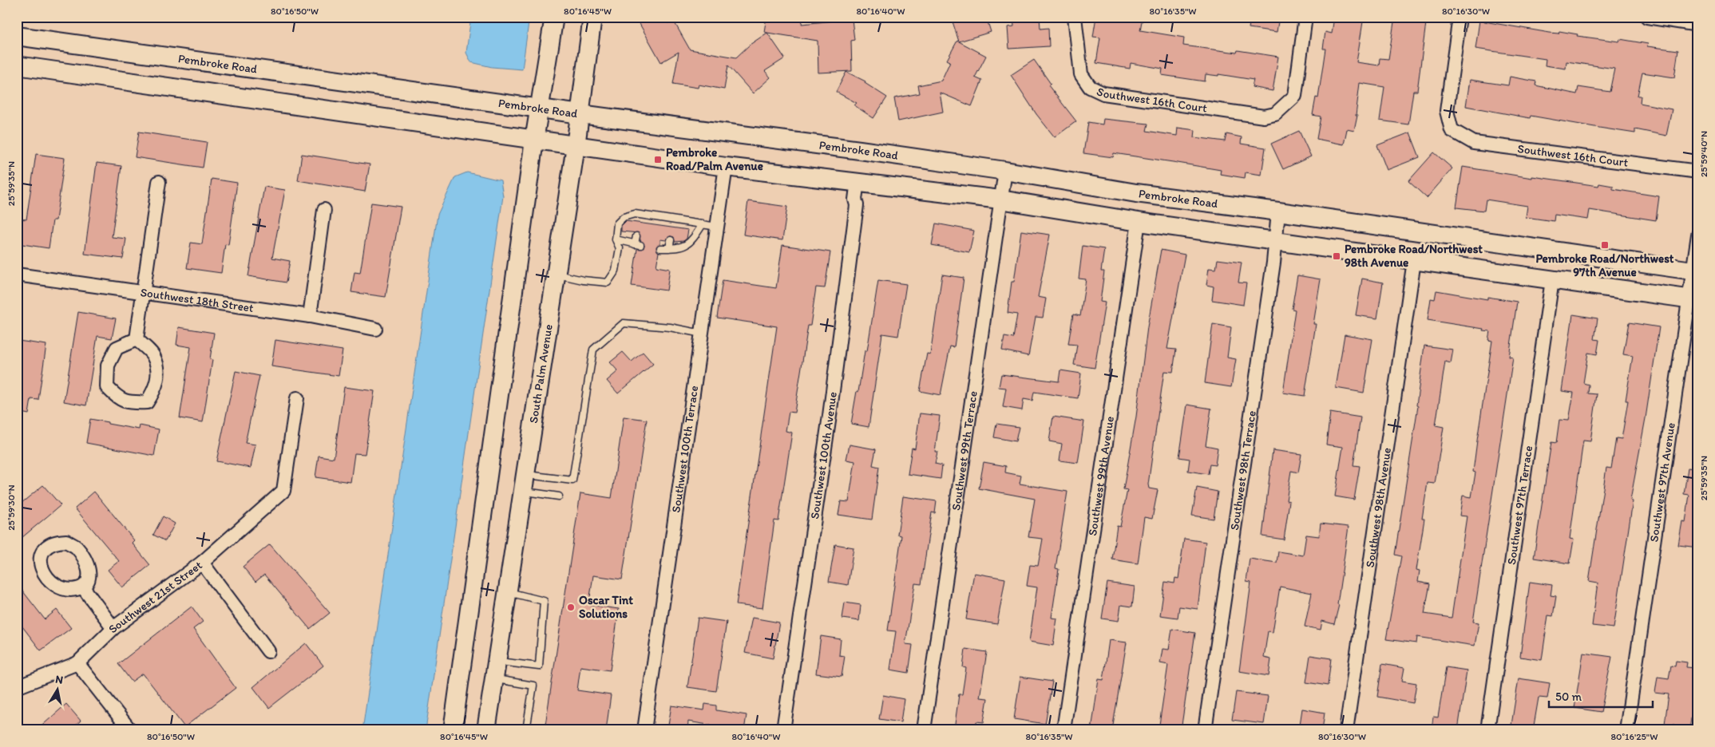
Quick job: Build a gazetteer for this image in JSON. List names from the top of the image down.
{
  "streets": {
    "main road": ["Pembroke Road", "South Palm Avenue"],
    "street": [
      "Southwest 16th Court",
      "Southwest 18th Street",
      "Southwest 100th Terrace",
      "Southwest 99th Terrace",
      "Southwest 100th Avenue",
      "Southwest 98th Terrace",
      "Southwest 99th Avenue",
      "Southwest 97th Avenue",
      "Southwest 97th Terrace",
      "Southwest 98th Avenue",
      "Southwest 21st Street"
    ]
  },
  "crossings": [
    ["Pembroke Road", "South Palm Avenue"],
    ["Pembroke Road", "Southwest 99th Terrace"],
    ["Pembroke Road", "Southwest 98th Terrace"],
    ["Pembroke Road", "Southwest 97th Avenue"]
  ],
  "places": {
    "transit": ["Pembroke Road/Palm Avenue", "Pembroke Road/Northwest 97th Avenue", "Pembroke Road/Northwest 98th Avenue"],
    "other": ["Oscar Tint Solutions"]
  },
  "scale_bar": "50 m",
  "north": "top",
  "coordinates": [
    "80°16'50\"W",
    "80°16'45\"W",
    "80°16'40\"W",
    "80°16'35\"W",
    "80°16'30\"W",
    "25°59'40\"N",
    "25°59'35\"N",
    "25°59'30\"N",
    "80°16'25\"W"
  ]
}
